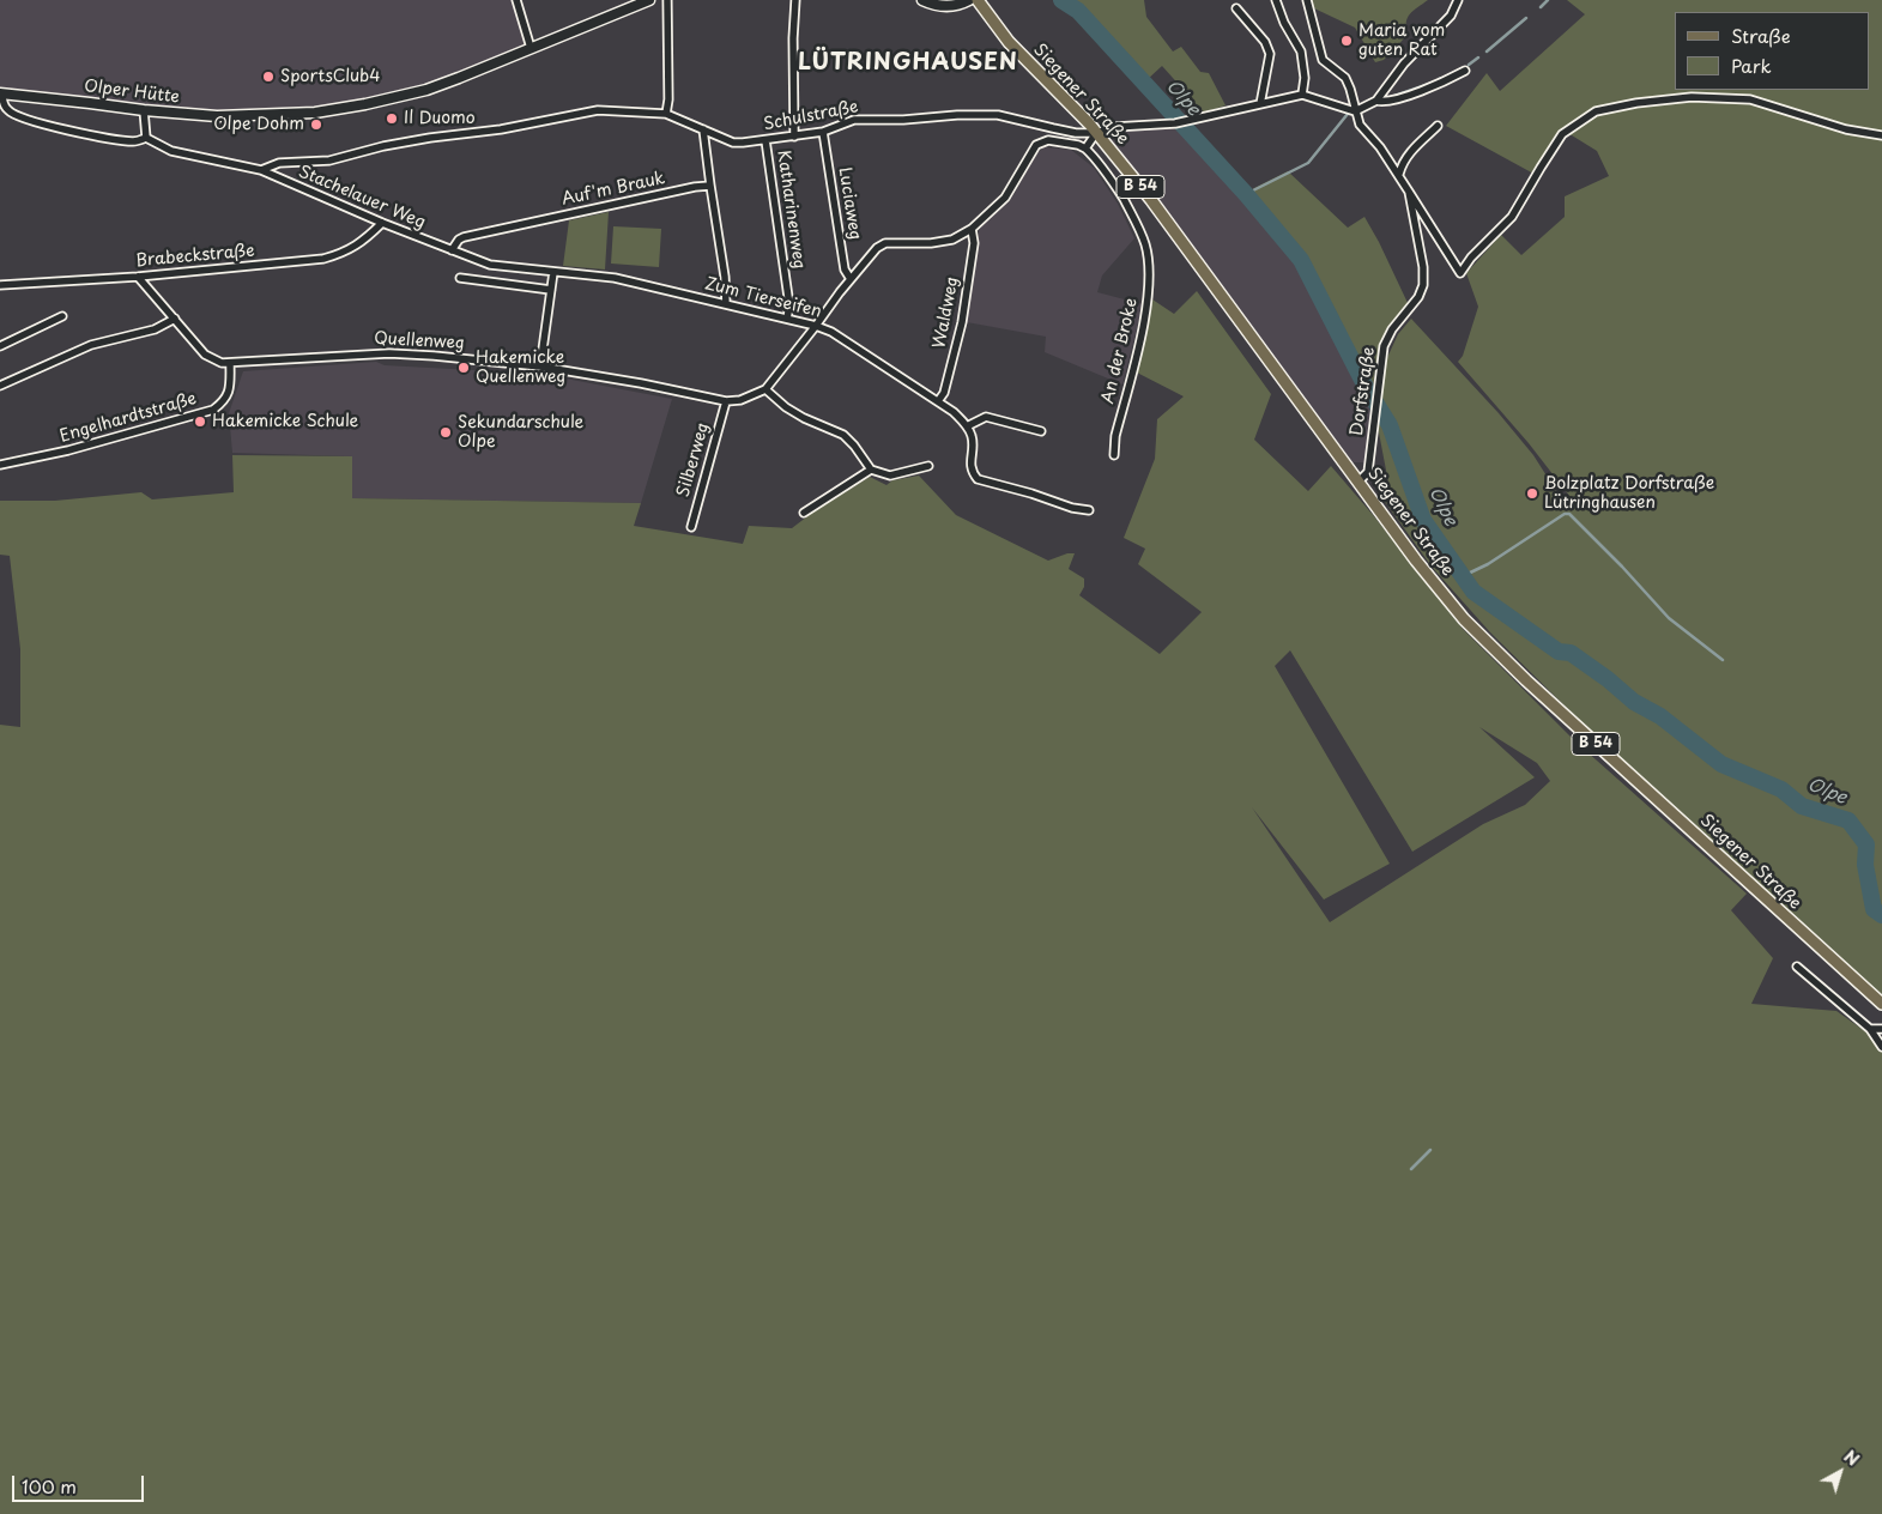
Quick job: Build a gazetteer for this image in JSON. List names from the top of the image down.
{
  "streets": {
    "main road": ["Siegener Straße", "B 54"],
    "street": [
      "Olper Hütte",
      "Schulstraße",
      "Auf'm Brauk",
      "Stachelauer Weg",
      "Luciaweg",
      "Katharinenweg",
      "Brabeckstraße",
      "Zum Tierseifen",
      "Waldweg",
      "Quellenweg",
      "An der Broke",
      "Dorfstraße",
      "Engelhardtstraße",
      "Silberweg"
    ]
  },
  "crossings": [
    ["Siegener Straße", "Schulstraße"],
    ["Siegener Straße", "Dorfstraße"],
    ["Schulstraße", "Stachelauer Weg"],
    ["Schulstraße", "Luciaweg"],
    ["Schulstraße", "Katharinenweg"],
    ["Auf'm Brauk", "Stachelauer Weg"],
    ["Stachelauer Weg", "Brabeckstraße"],
    ["Stachelauer Weg", "Zum Tierseifen"],
    ["Katharinenweg", "Zum Tierseifen"],
    ["Brabeckstraße", "Quellenweg"],
    ["Zum Tierseifen", "Waldweg"],
    ["Quellenweg", "Engelhardtstraße"],
    ["Quellenweg", "Silberweg"]
  ],
  "districts": ["LÜTRINGHAUSEN"],
  "water": ["Olpe"],
  "places": [
    "Maria vom guten Rat",
    "SportsClub4",
    "Il Duomo",
    "Olpe Dohm",
    "Hakemicke Quellenweg",
    "Hakemicke Schule",
    "Sekundarschule Olpe",
    "Bolzplatz Dorfstraße Lütringhausen"
  ],
  "legend": ["Straße", "Park"],
  "scale_bar": "100 m",
  "north": "top right"
}
